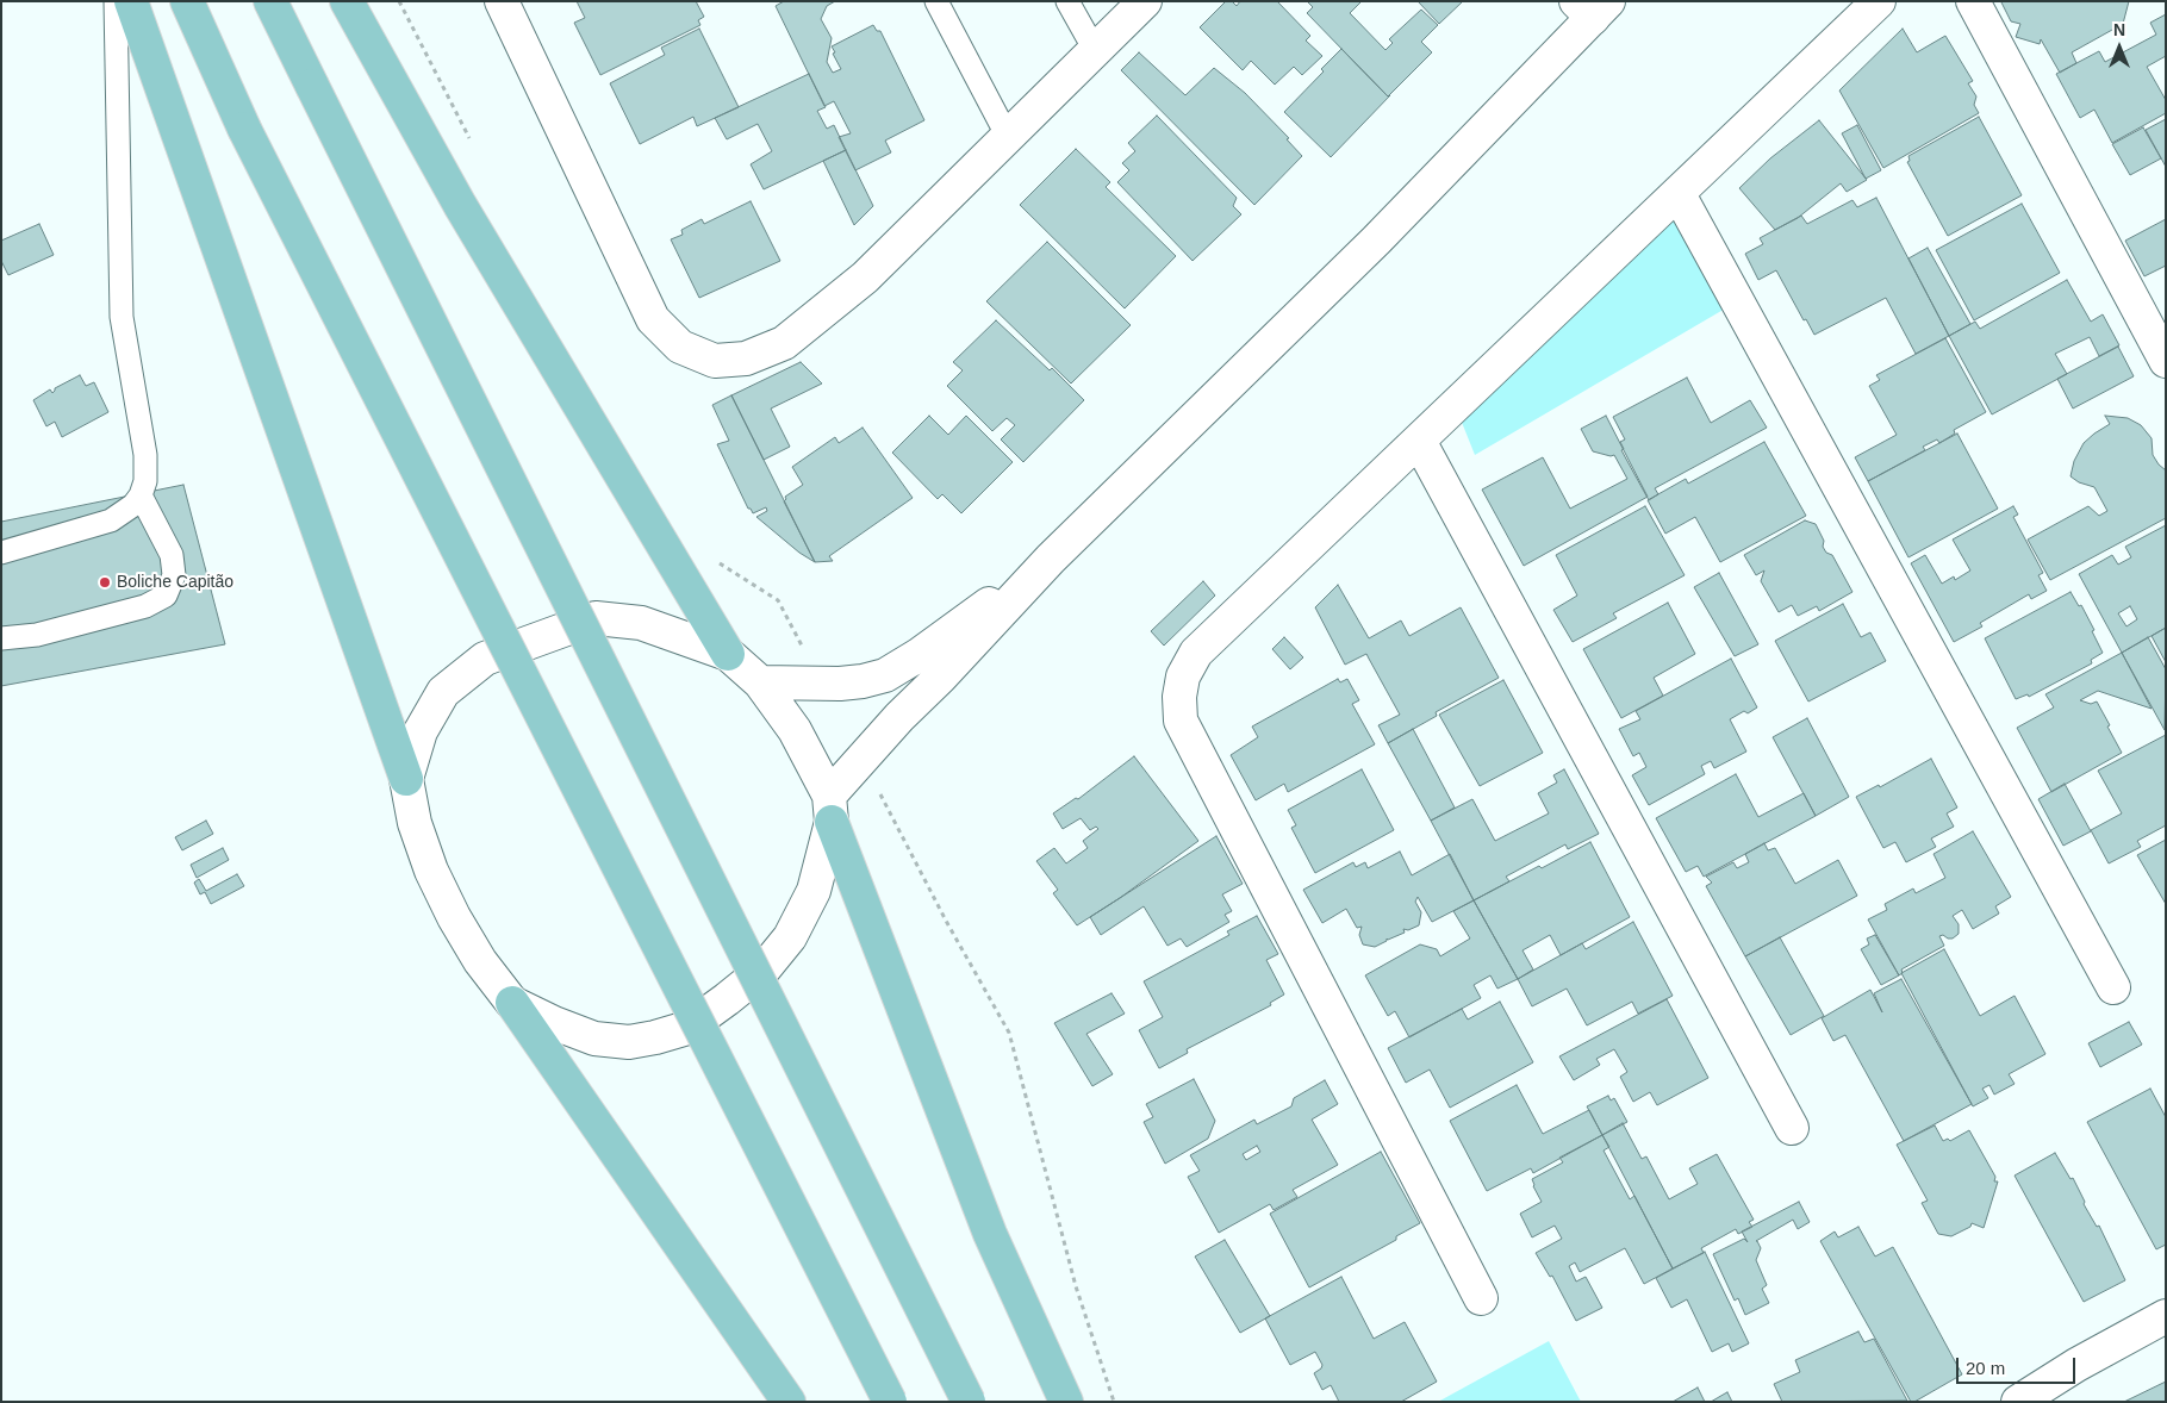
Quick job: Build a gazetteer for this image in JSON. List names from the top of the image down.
{
  "places": ["Boliche Capitão"],
  "scale_bar": "20 m",
  "north": "top"
}
